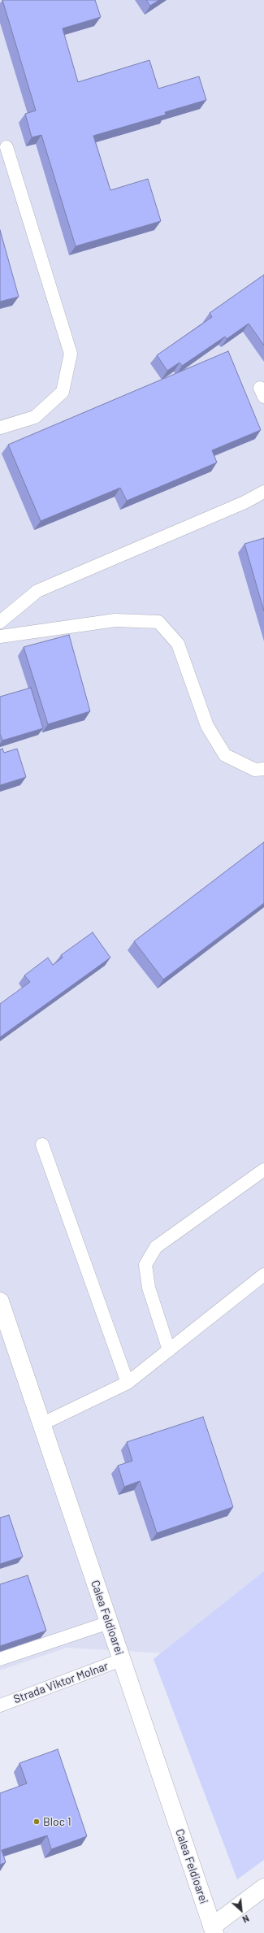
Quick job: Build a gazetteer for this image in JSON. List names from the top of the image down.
{
  "streets": {
    "main road": ["Calea Feldioarei"],
    "lane": ["Strada Viktor Molnar"]
  },
  "crossings": [
    ["Calea Feldioarei", "Strada Viktor Molnar"]
  ],
  "places": ["Bloc 1"],
  "north": "bottom right"
}
